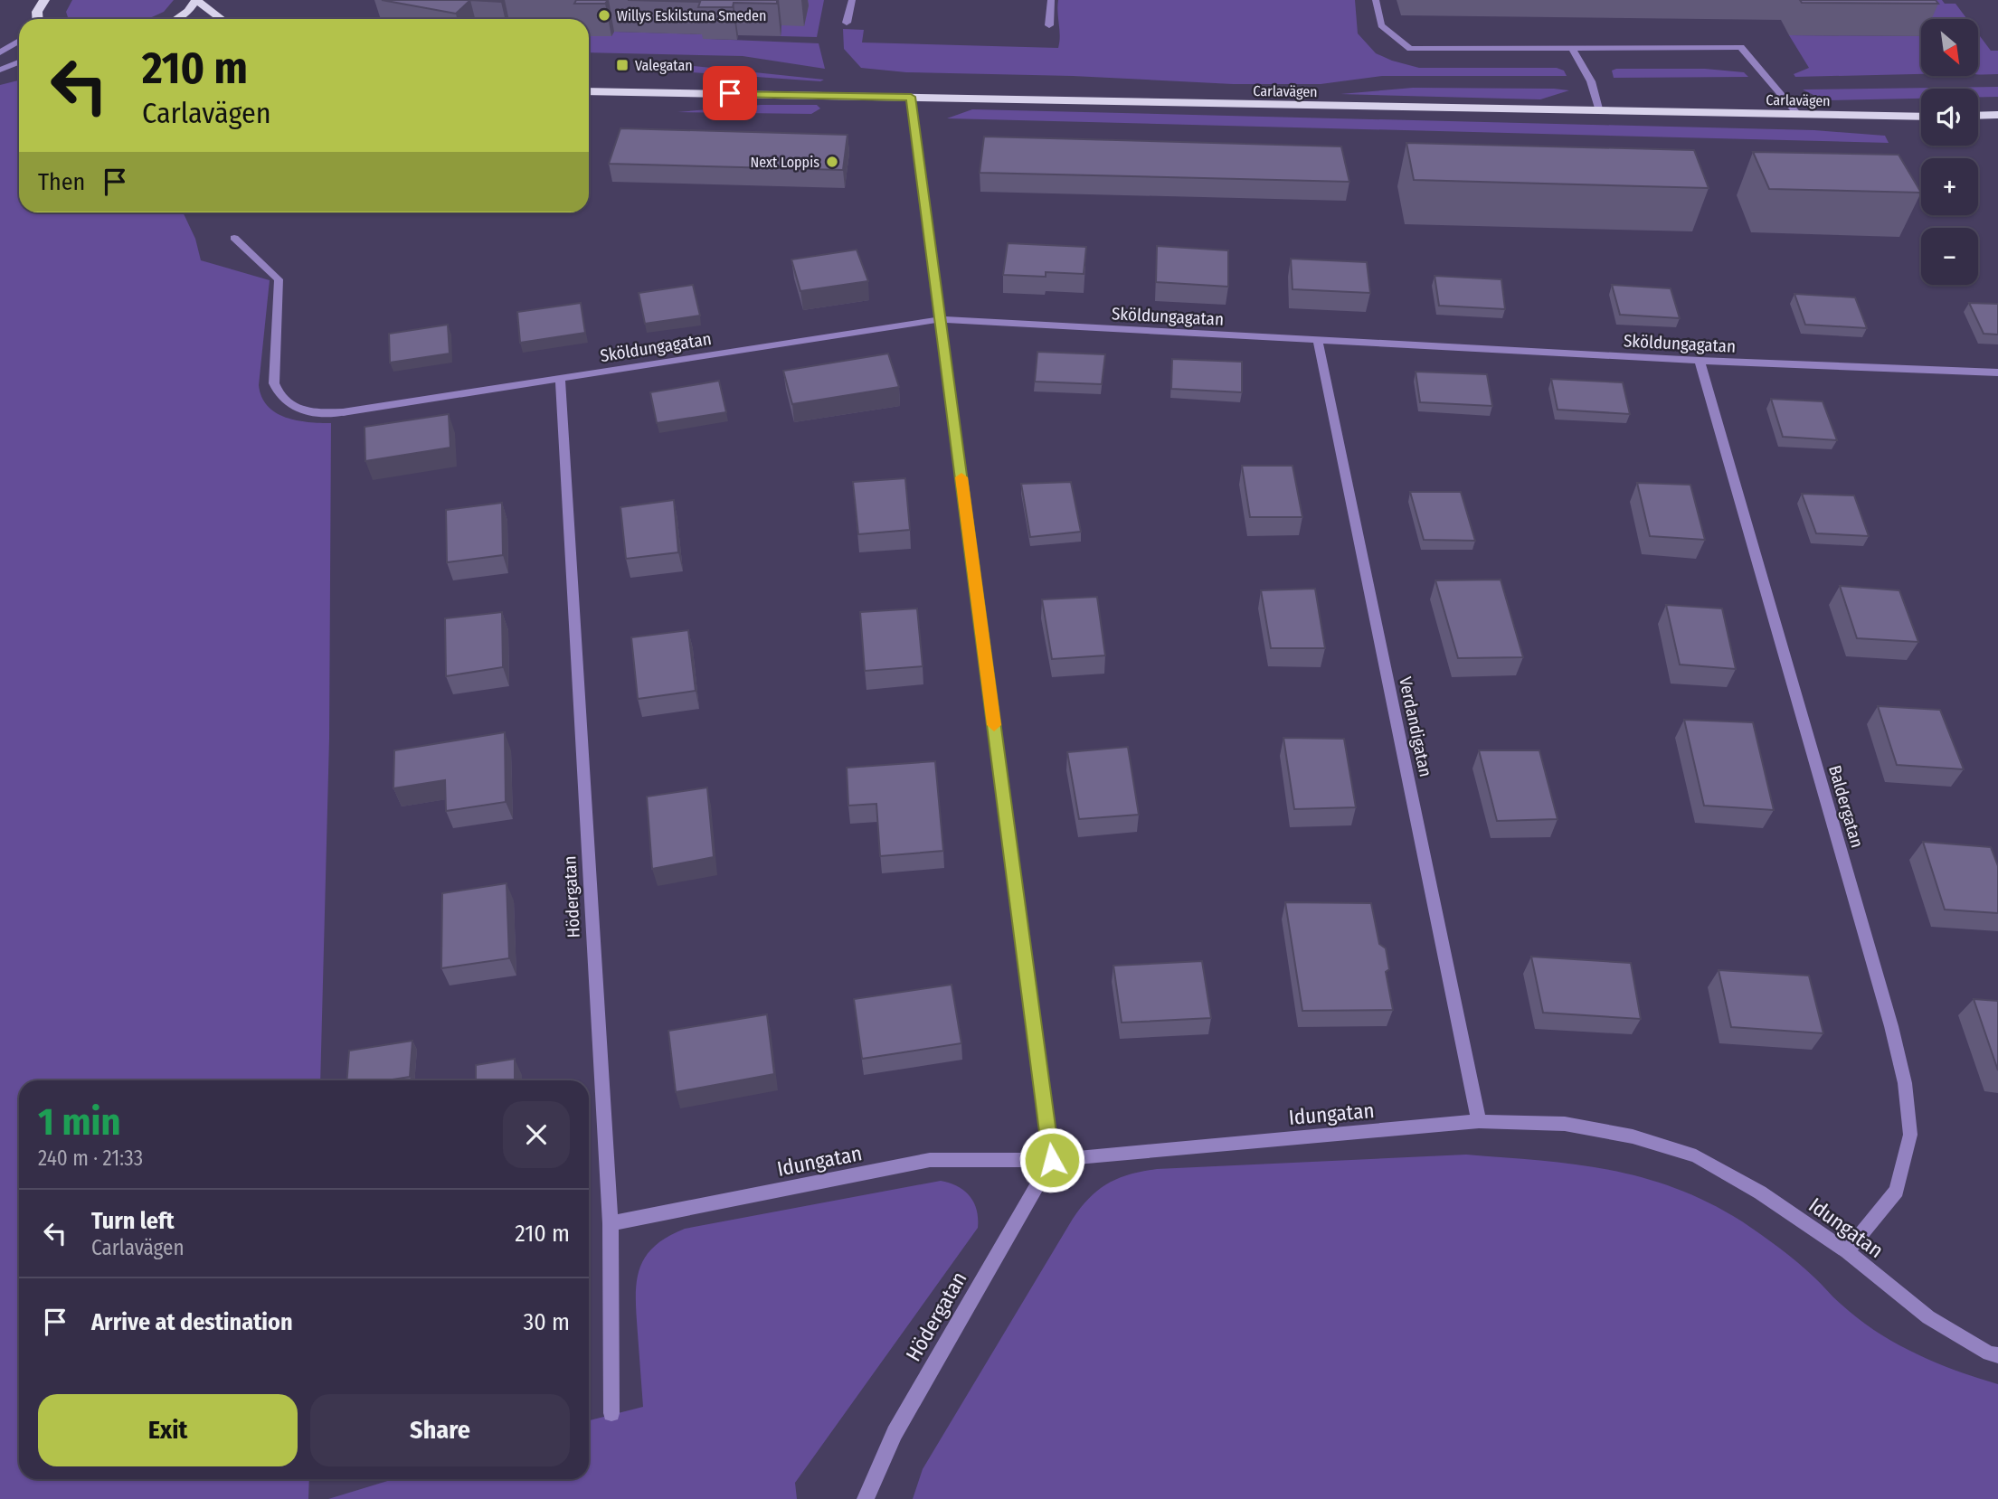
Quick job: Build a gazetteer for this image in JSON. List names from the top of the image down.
{
  "streets": {
    "main road": ["Carlavägen"],
    "street": [
      "Sköldungagatan",
      "Verdandigatan",
      "Baldergatan",
      "Hödergatan",
      "Idungatan"
    ]
  },
  "crossings": [
    ["Sköldungagatan", "Verdandigatan"],
    ["Sköldungagatan", "Baldergatan"],
    ["Sköldungagatan", "Hödergatan"],
    ["Verdandigatan", "Idungatan"],
    ["Baldergatan", "Idungatan"],
    ["Hödergatan", "Idungatan"]
  ],
  "places": {
    "other": ["Willys Eskilstuna Smeden", "Next Loppis"],
    "transit": ["Valegatan"]
  },
  "north": "bottom right",
  "page": {
    "map_buttons": ["+", "−"],
    "turn": ["210 m", "Carlavägen"],
    "then": "Then",
    "heading": ["1 min", "240 m · 21:33"],
    "list": [
      {
        "name": "Turn left",
        "note": "Carlavägen",
        "value": "210 m"
      },
      {
        "name": "Arrive at destination",
        "value": "30 m"
      }
    ],
    "buttons": ["Exit", "Share"]
  }
}
